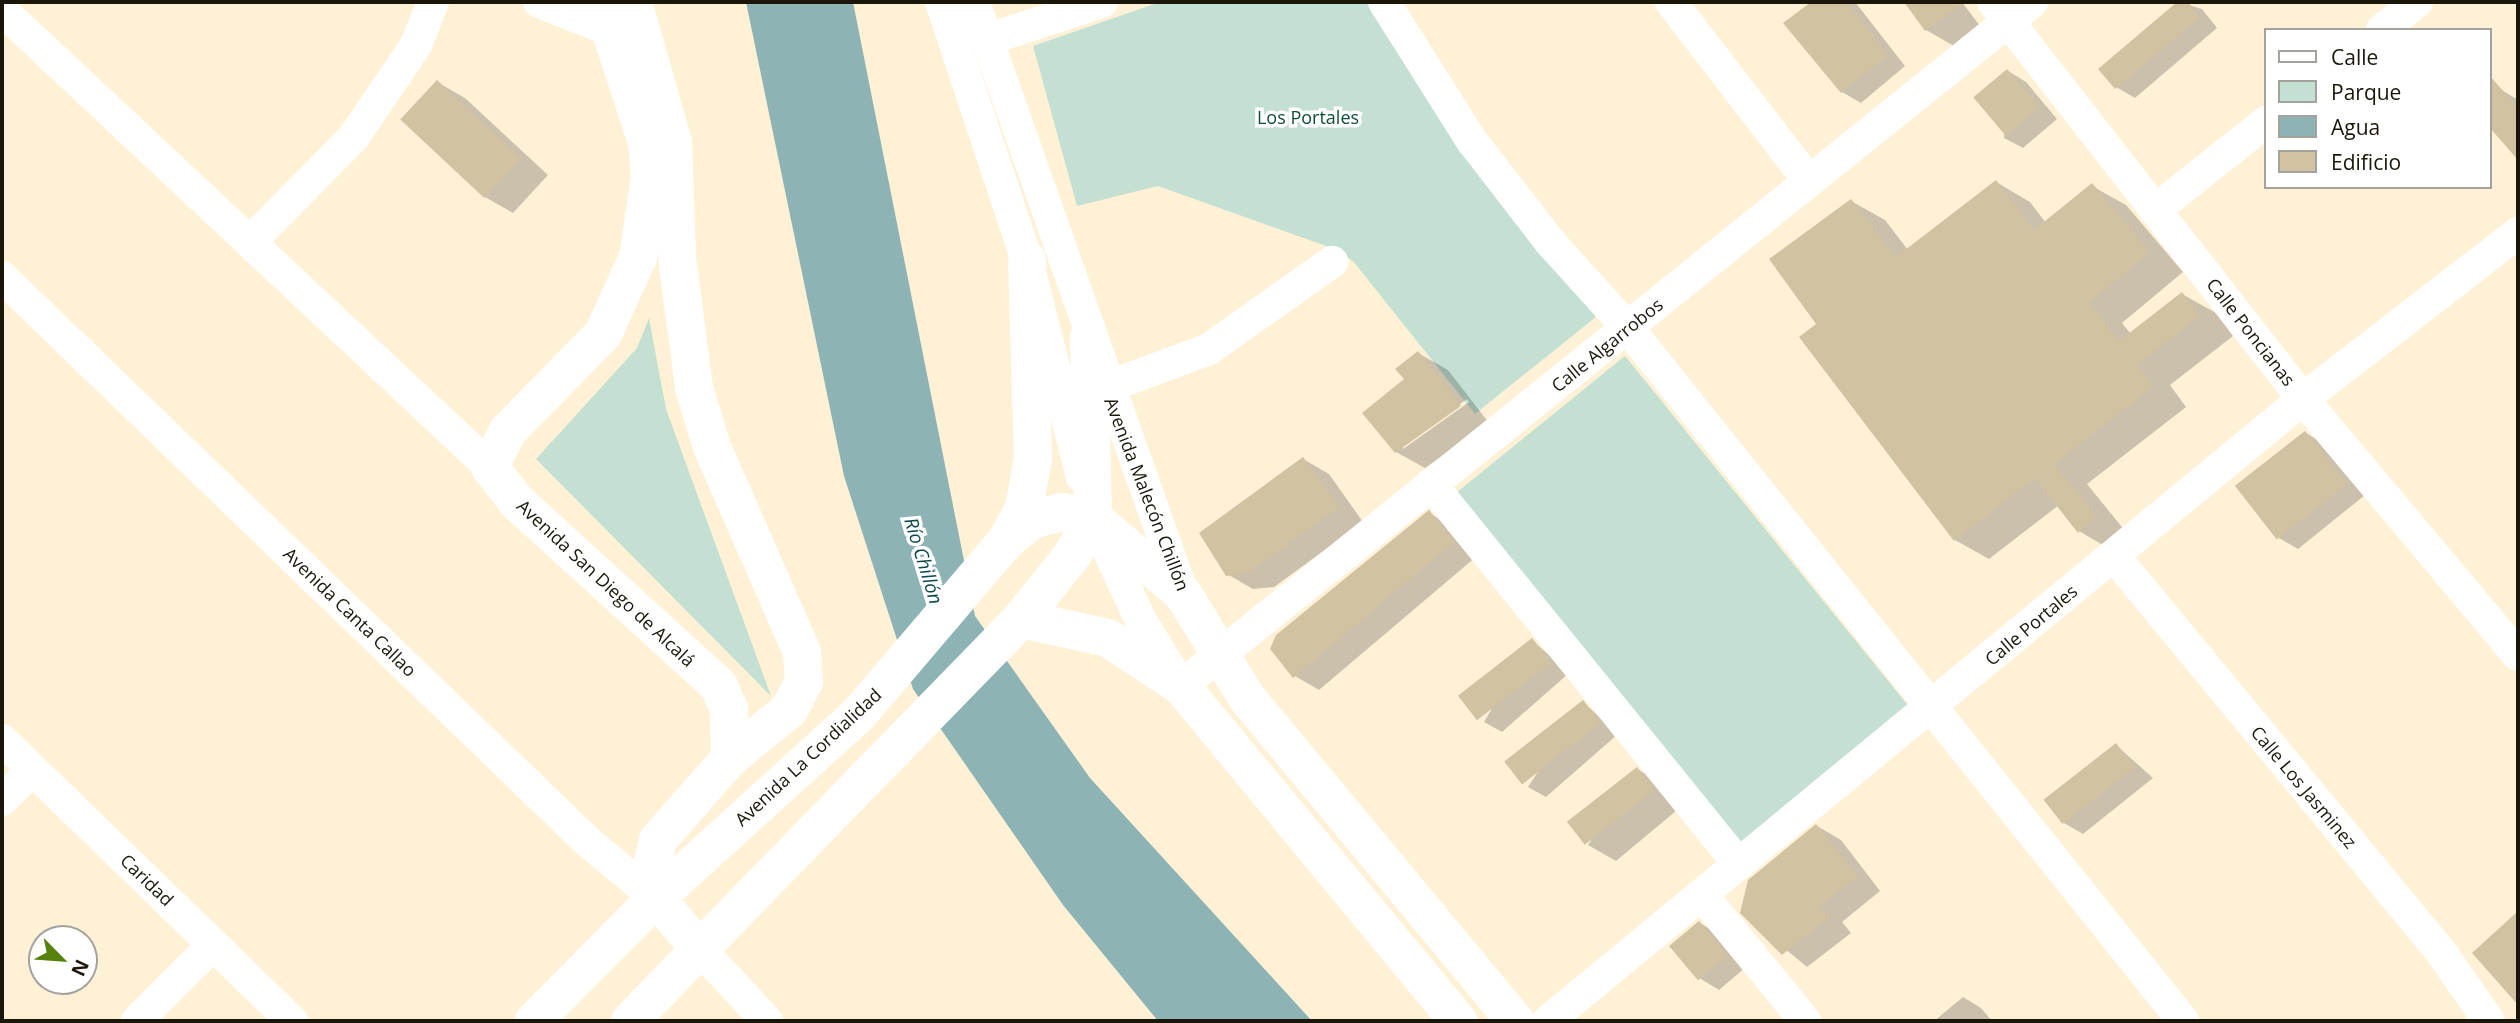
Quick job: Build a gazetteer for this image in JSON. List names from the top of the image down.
{
  "streets": {
    "main road": [
      "Avenida Malecón Chillón",
      "Avenida San Diego de Alcalá",
      "Avenida Canta Callao",
      "Avenida La Cordialidad"
    ],
    "street": [
      "Calle Poncianas",
      "Calle Algarrobos",
      "Calle Portales",
      "Calle Los Jasminez",
      "Caridad"
    ]
  },
  "crossings": [
    ["Calle Poncianas", "Calle Algarrobos"],
    ["Calle Poncianas", "Calle Portales"],
    ["Calle Algarrobos", "Avenida Malecón Chillón"],
    ["Avenida Canta Callao", "Avenida La Cordialidad"],
    ["Calle Portales", "Calle Los Jasminez"]
  ],
  "water": ["Río Chillón"],
  "parks": ["Los Portales"],
  "legend": [
    "Calle",
    "Parque",
    "Agua",
    "Edificio"
  ],
  "north": "bottom right"
}
